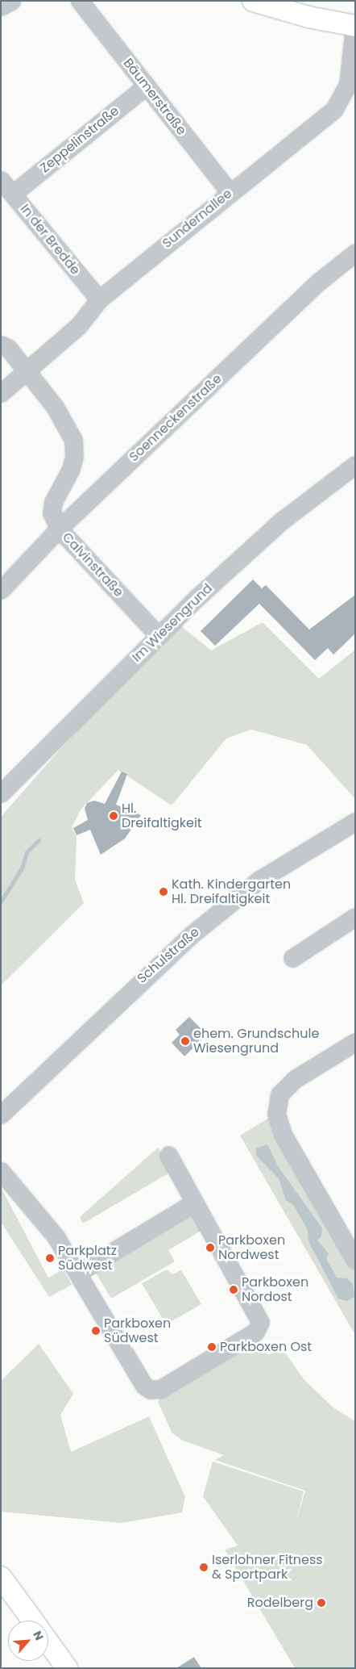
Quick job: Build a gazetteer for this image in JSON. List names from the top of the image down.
{
  "streets": {
    "street": [
      "Bäumerstraße",
      "Zeppelinstraße",
      "Sundernallee",
      "In der Bredde",
      "Soenneckenstraße",
      "Calvinstraße",
      "Im Wiesengrund",
      "Schulstraße"
    ]
  },
  "crossings": [
    ["Bäumerstraße", "Zeppelinstraße"],
    ["Bäumerstraße", "Sundernallee"],
    ["Zeppelinstraße", "In der Bredde"],
    ["Sundernallee", "In der Bredde"],
    ["Sundernallee", "Calvinstraße"],
    ["Soenneckenstraße", "Calvinstraße"],
    ["Calvinstraße", "Im Wiesengrund"]
  ],
  "places": [
    "Hl. Dreifaltigkeit",
    "Kath. Kindergarten Hl. Dreifaltigkeit",
    "ehem. Grundschule Wiesengrund",
    "Parkboxen Nordwest",
    "Parkplatz Südwest",
    "Parkboxen Nordost",
    "Parkboxen Südwest",
    "Parkboxen Ost",
    "Iserlohner Fitness & Sportpark",
    "Rodelberg"
  ],
  "north": "top right"
}
